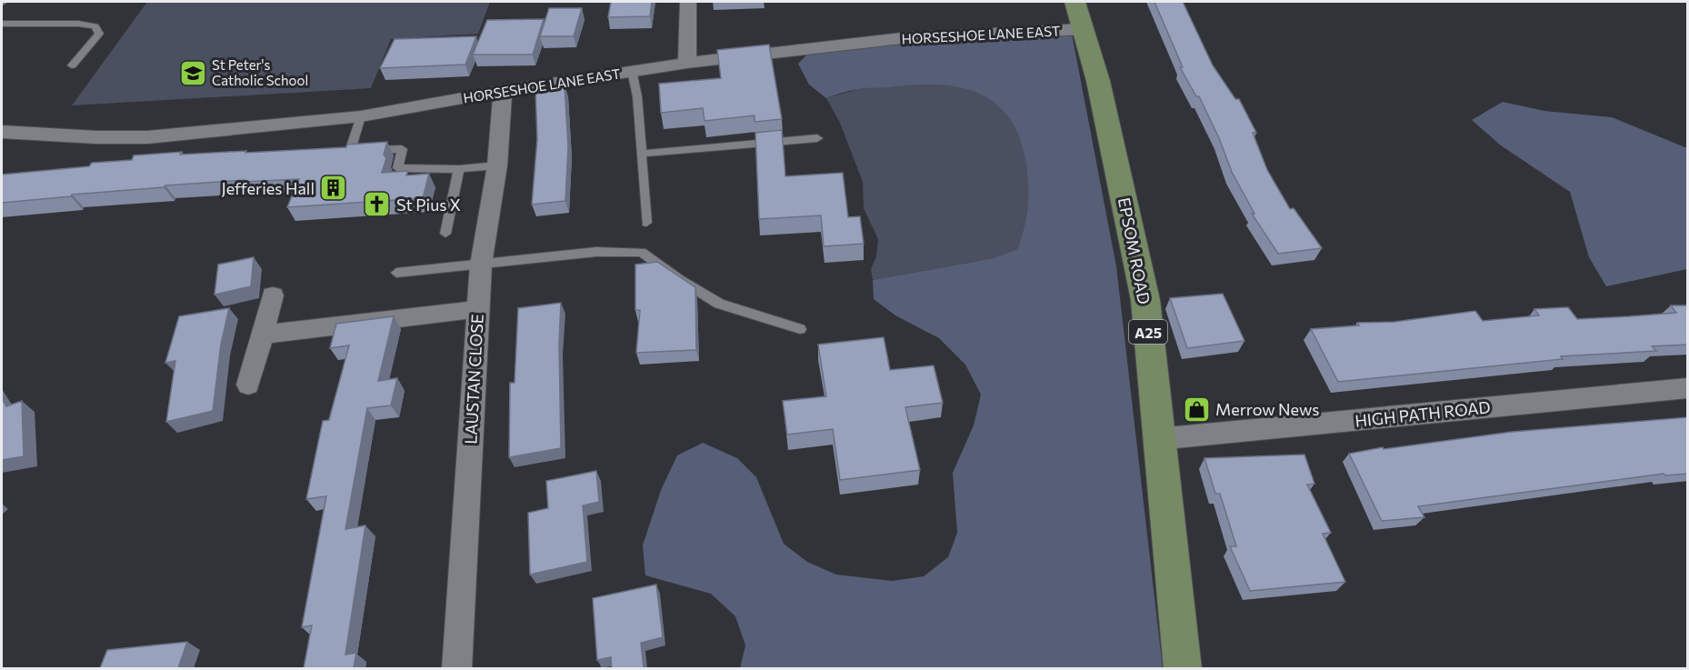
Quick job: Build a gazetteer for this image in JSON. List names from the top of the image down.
{
  "streets": {
    "main road": ["EPSOM ROAD", "A25"],
    "street": ["HORSESHOE LANE EAST", "LAUSTAN CLOSE", "HIGH PATH ROAD"]
  },
  "crossings": [
    ["HORSESHOE LANE EAST", "EPSOM ROAD"],
    ["HORSESHOE LANE EAST", "LAUSTAN CLOSE"],
    ["EPSOM ROAD", "HIGH PATH ROAD"]
  ],
  "places": {
    "school or university": ["St Peter's Catholic School"],
    "building": ["Jefferies Hall"],
    "church": ["St Pius X"],
    "shop": ["Merrow News"]
  }
}
